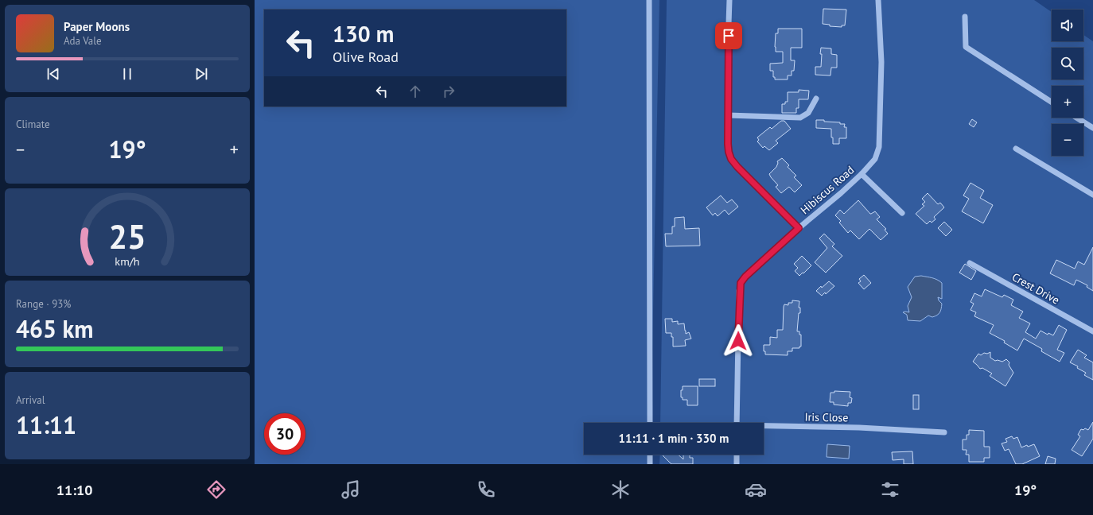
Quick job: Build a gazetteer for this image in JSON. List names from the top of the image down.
{
  "streets": {
    "street": ["Hibiscus Road", "Crest Drive", "Iris Close"]
  },
  "page": {
    "map_buttons": ["+", "−"],
    "turn": ["130 m", "Olive Road"],
    "song": ["Paper Moons", "Ada Vale"],
    "tile": [
      "Climate",
      ["Range · 93%", "465 km"],
      ["Arrival", "11:11"]
    ],
    "heat": ["−", "19°", "+"],
    "limit": "30",
    "trip": "11:11 · 1 min · 330 m",
    "tabs": ["11:10", "19°"],
    "gauge": ["25", "km/h"]
  }
}
